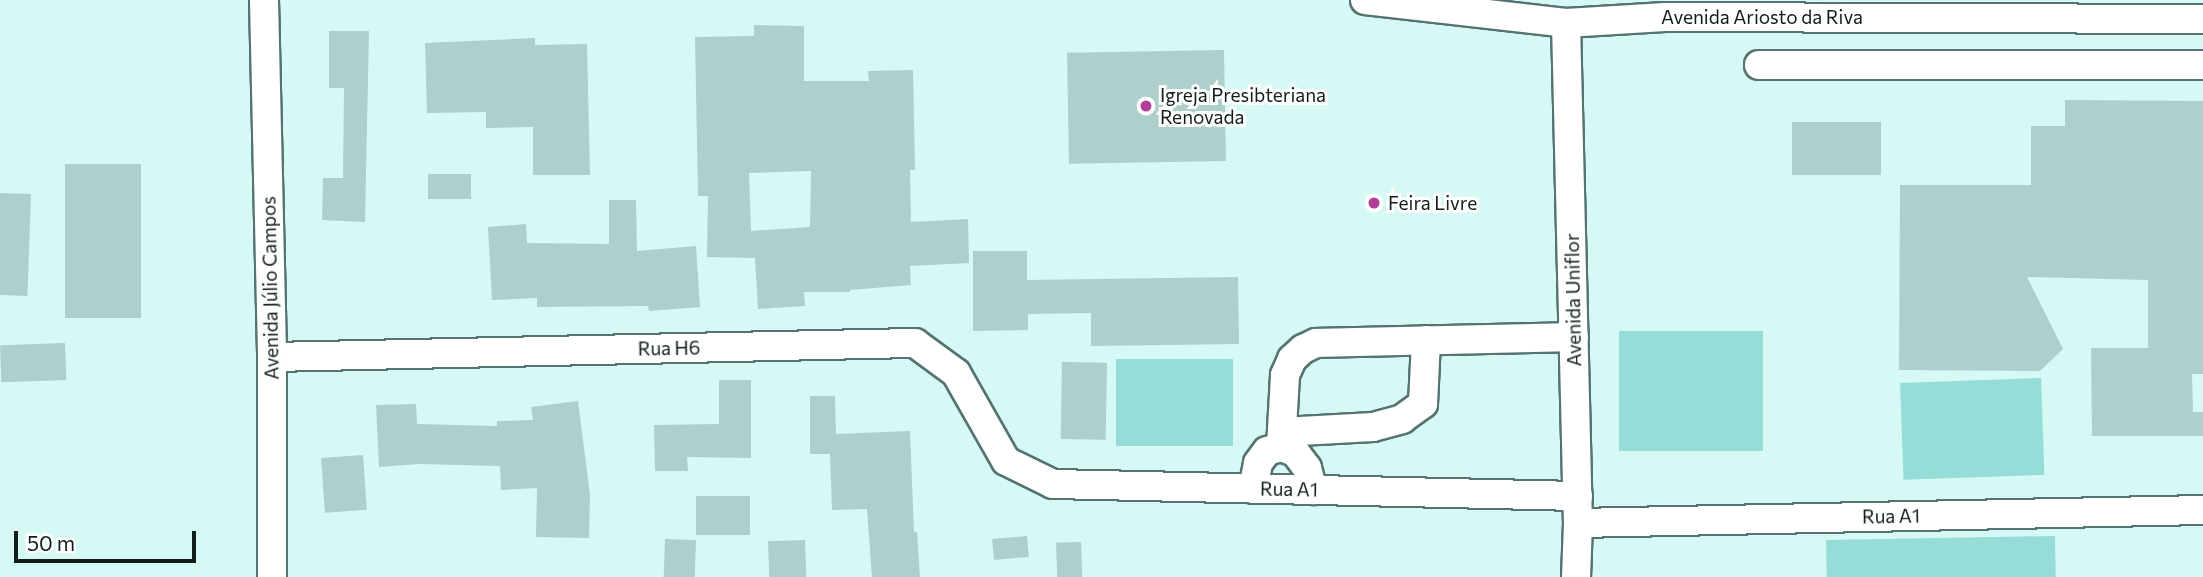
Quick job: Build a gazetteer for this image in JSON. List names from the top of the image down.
{
  "streets": {
    "street": [
      "Avenida Ariosto da Riva",
      "Avenida Júlio Campos",
      "Avenida Uniflor",
      "Rua H6",
      "Rua A1"
    ]
  },
  "crossings": [
    ["Avenida Ariosto da Riva", "Avenida Uniflor"],
    ["Avenida Júlio Campos", "Rua H6"],
    ["Avenida Uniflor", "Rua A1"],
    ["Rua H6", "Rua A1"]
  ],
  "places": ["Igreja Presibteriana Renovada", "Feira Livre"],
  "scale_bar": "50 m"
}
